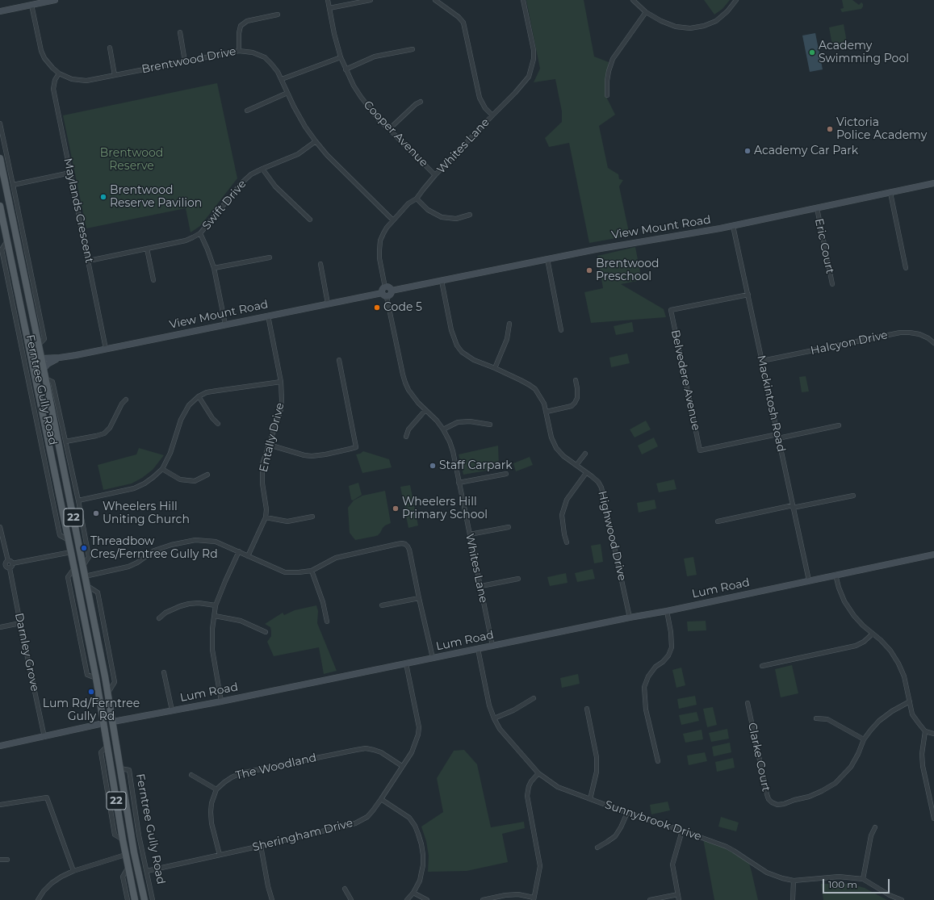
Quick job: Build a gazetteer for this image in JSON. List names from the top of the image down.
{
  "streets": {
    "main road": ["Ferntree Gully Road", "22", "Lum Road"],
    "street": [
      "Brentwood Drive",
      "Cooper Avenue",
      "Whites Lane",
      "Swift Drive",
      "Maylands Crescent",
      "View Mount Road",
      "Eric Court",
      "Halcyon Drive",
      "Belvedere Avenue",
      "Mackintosh Road",
      "Entally Drive",
      "Highwood Drive",
      "Darnley Grove",
      "Clarke Court",
      "The Woodland",
      "Sunnybrook Drive",
      "Sheringham Drive"
    ]
  },
  "crossings": [
    ["Brentwood Drive", "Whites Lane"],
    ["Brentwood Drive", "Swift Drive"],
    ["Brentwood Drive", "Maylands Crescent"],
    ["Cooper Avenue", "Whites Lane"],
    ["Whites Lane", "View Mount Road"],
    ["Whites Lane", "Lum Road"],
    ["Swift Drive", "Maylands Crescent"],
    ["Maylands Crescent", "View Mount Road"],
    ["View Mount Road", "Eric Court"],
    ["View Mount Road", "Ferntree Gully Road"],
    ["View Mount Road", "Mackintosh Road"],
    ["View Mount Road", "Entally Drive"],
    ["View Mount Road", "Highwood Drive"],
    ["Halcyon Drive", "Mackintosh Road"],
    ["Belvedere Avenue", "Mackintosh Road"],
    ["Ferntree Gully Road", "Lum Road"],
    ["Ferntree Gully Road", "Sheringham Drive"],
    ["Mackintosh Road", "Lum Road"],
    ["Highwood Drive", "Lum Road"],
    ["Lum Road", "Darnley Grove"],
    ["Lum Road", "Sunnybrook Drive"],
    ["Lum Road", "Sheringham Drive"],
    ["The Woodland", "Sheringham Drive"]
  ],
  "parks": ["Brentwood Reserve"],
  "places": [
    "Academy Swimming Pool",
    "Victoria Police Academy",
    "Academy Car Park",
    "Brentwood Reserve Pavilion",
    "Brentwood Preschool",
    "Code 5",
    "Staff Carpark",
    "Wheelers Hill Primary School",
    "Wheelers Hill Uniting Church",
    "Threadbow Cres/Ferntree Gully Rd",
    "Lum Rd/Ferntree Gully Rd"
  ],
  "scale_bar": "100 m"
}
